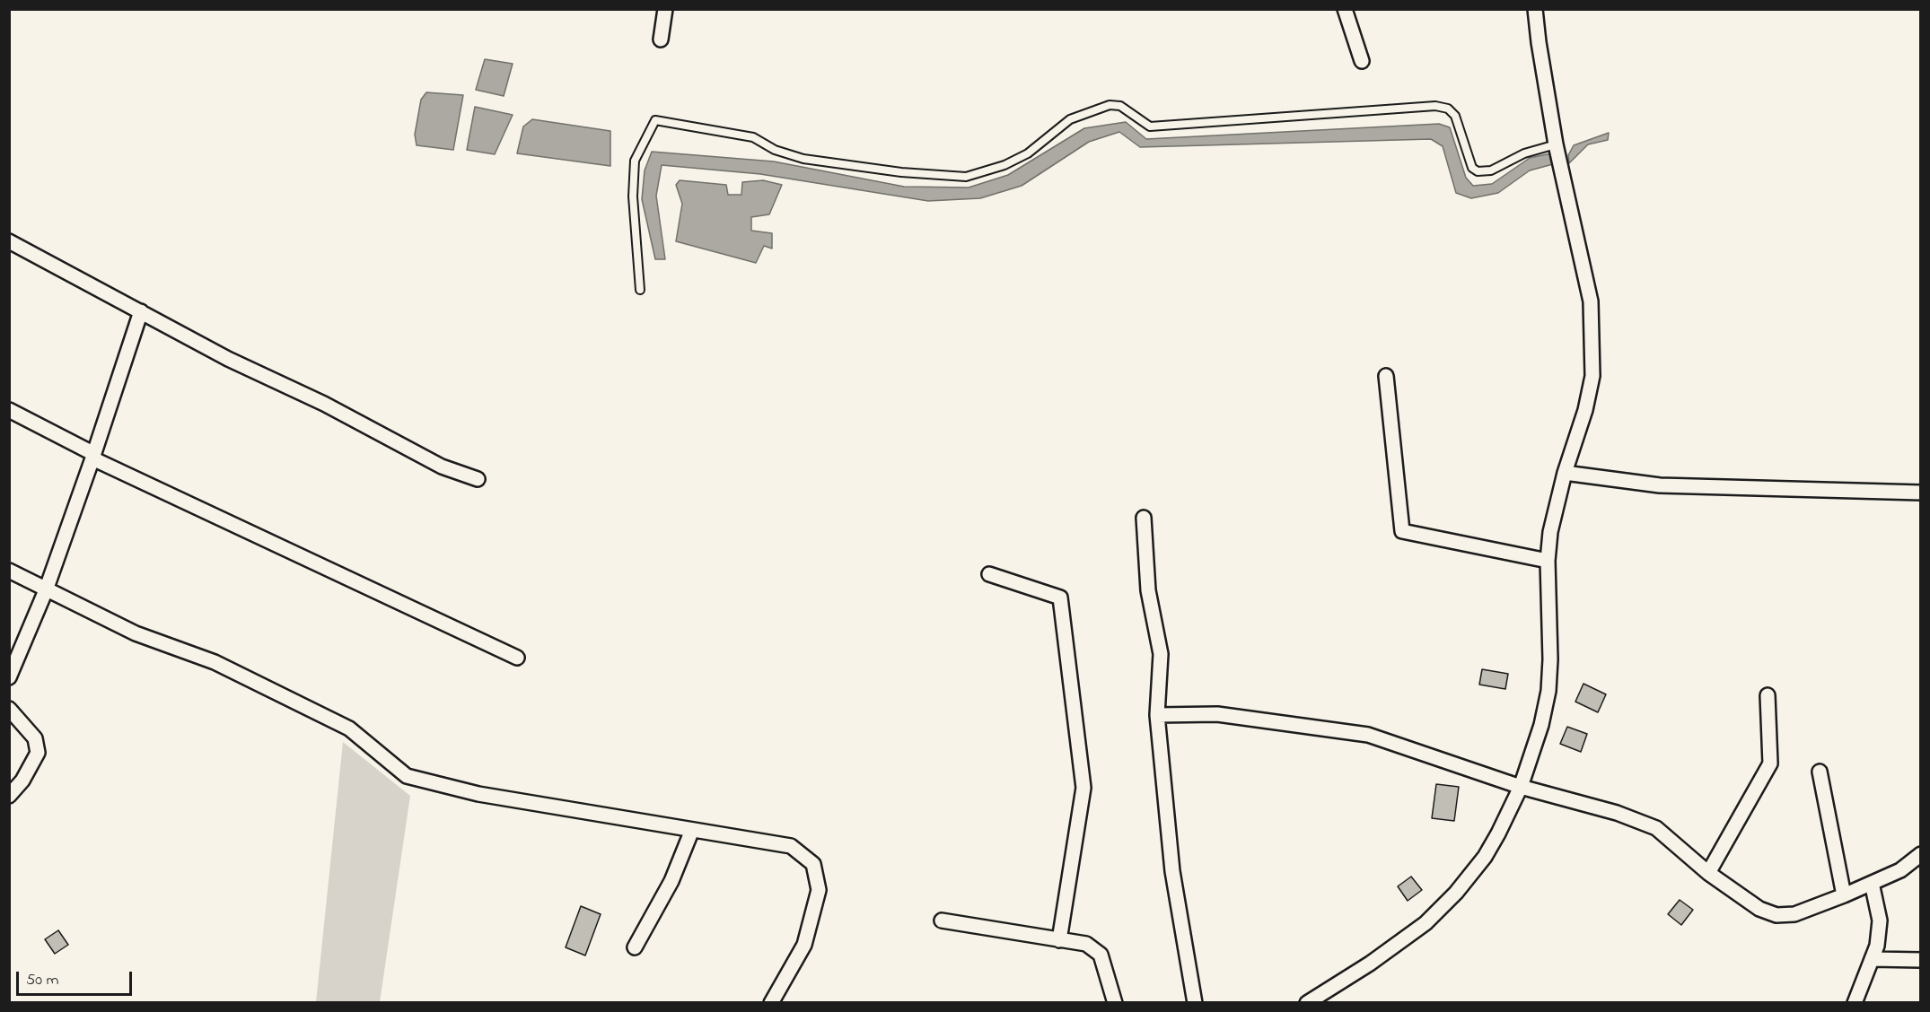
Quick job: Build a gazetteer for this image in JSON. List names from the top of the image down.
{
  "scale_bar": "50 m"
}
